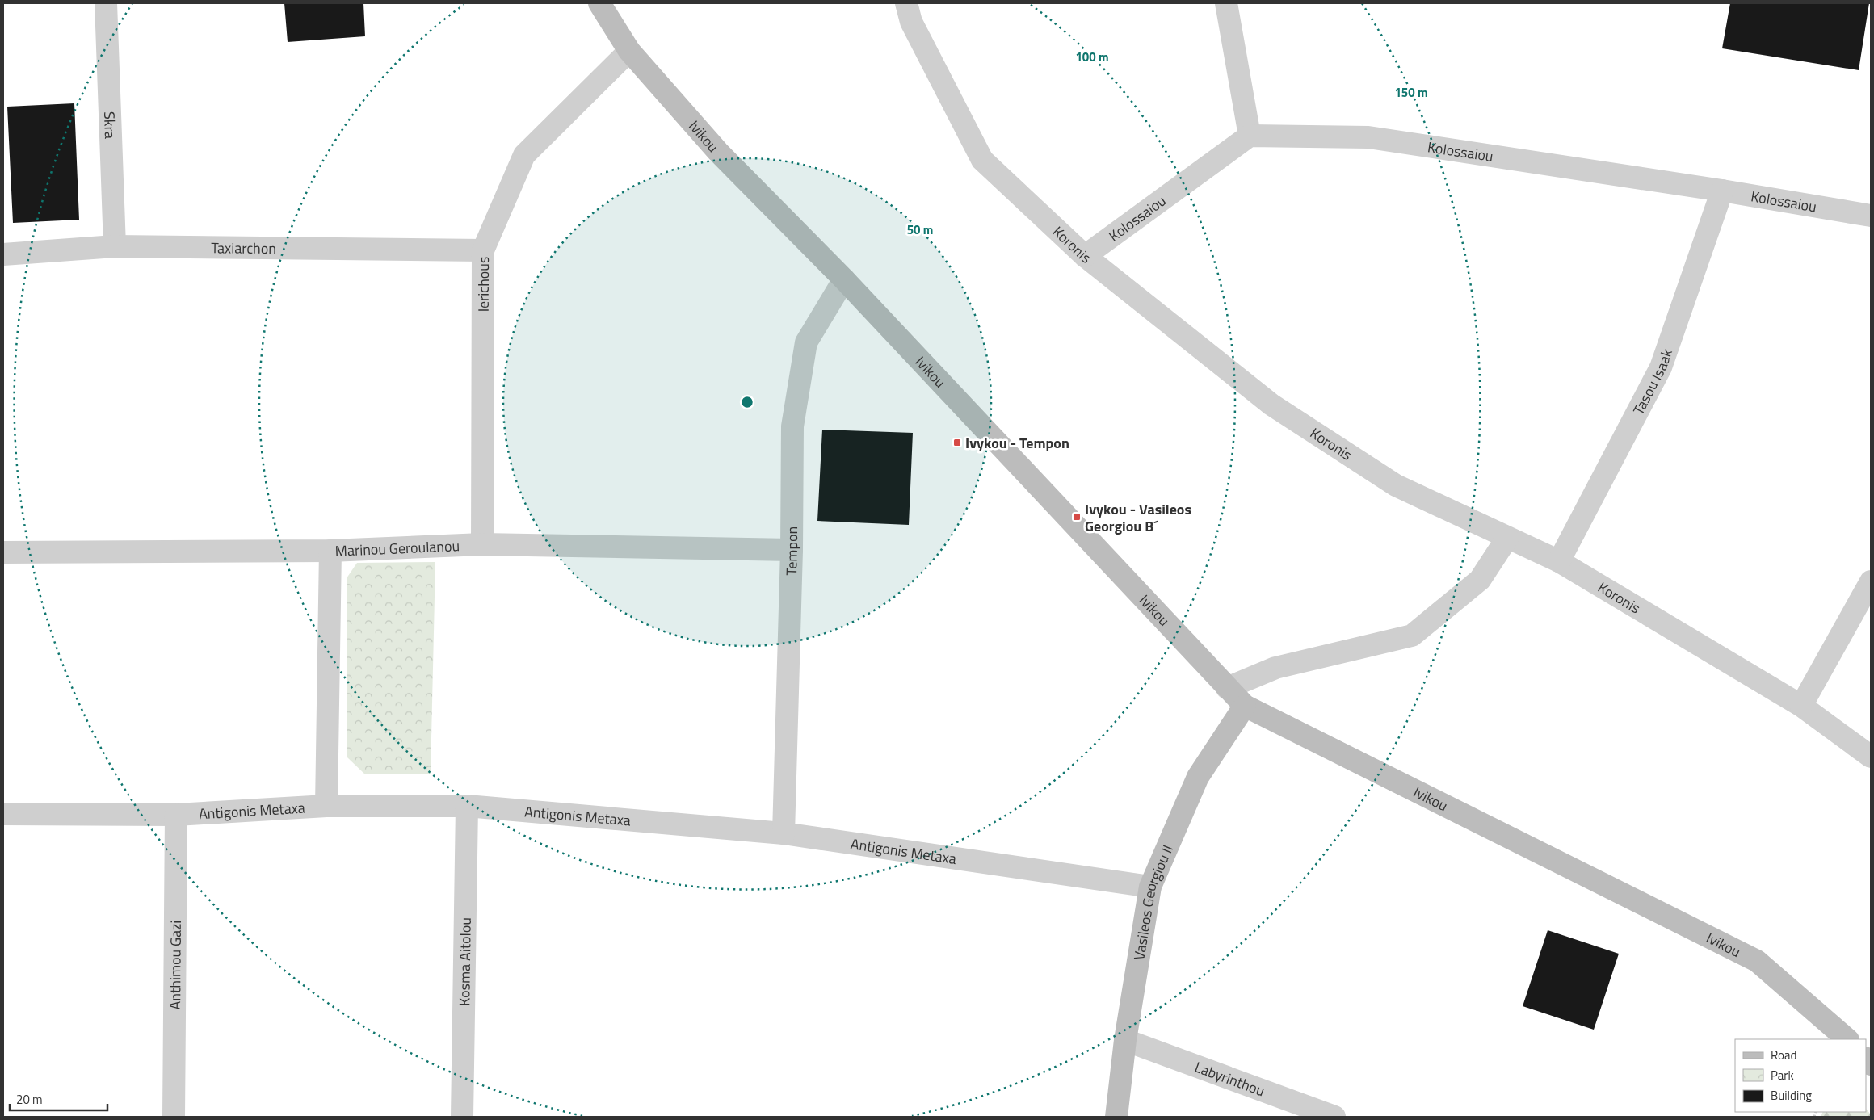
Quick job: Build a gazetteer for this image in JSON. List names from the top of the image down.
{
  "streets": {
    "street": [
      "Skra",
      "Ivikou",
      "Kolossaiou",
      "Koronis",
      "Taxiarchon",
      "Ierichous",
      "Tasou Isaak",
      "Marinou Geroulanou",
      "Tempon",
      "Antigonis Metaxa",
      "Vasileos Georgiou II",
      "Kosma Aitolou",
      "Anthimou Gazi",
      "Labyrinthou"
    ]
  },
  "crossings": [
    ["Skra", "Taxiarchon"],
    ["Ivikou", "Ierichous"],
    ["Ivikou", "Tempon"],
    ["Ivikou", "Vasileos Georgiou II"],
    ["Kolossaiou", "Koronis"],
    ["Kolossaiou", "Tasou Isaak"],
    ["Koronis", "Tasou Isaak"],
    ["Taxiarchon", "Ierichous"],
    ["Ierichous", "Marinou Geroulanou"],
    ["Marinou Geroulanou", "Tempon"],
    ["Tempon", "Antigonis Metaxa"],
    ["Antigonis Metaxa", "Vasileos Georgiou II"],
    ["Antigonis Metaxa", "Kosma Aitolou"],
    ["Antigonis Metaxa", "Anthimou Gazi"],
    ["Vasileos Georgiou II", "Labyrinthou"]
  ],
  "places": {
    "transit": ["Ivykou - Tempon", "Ivykou - Vasileos Georgiou B´"]
  },
  "legend": ["Road", "Park", "Building"],
  "scale_bar": "20 m",
  "rings": ["100 m", "150 m", "50 m"]
}
